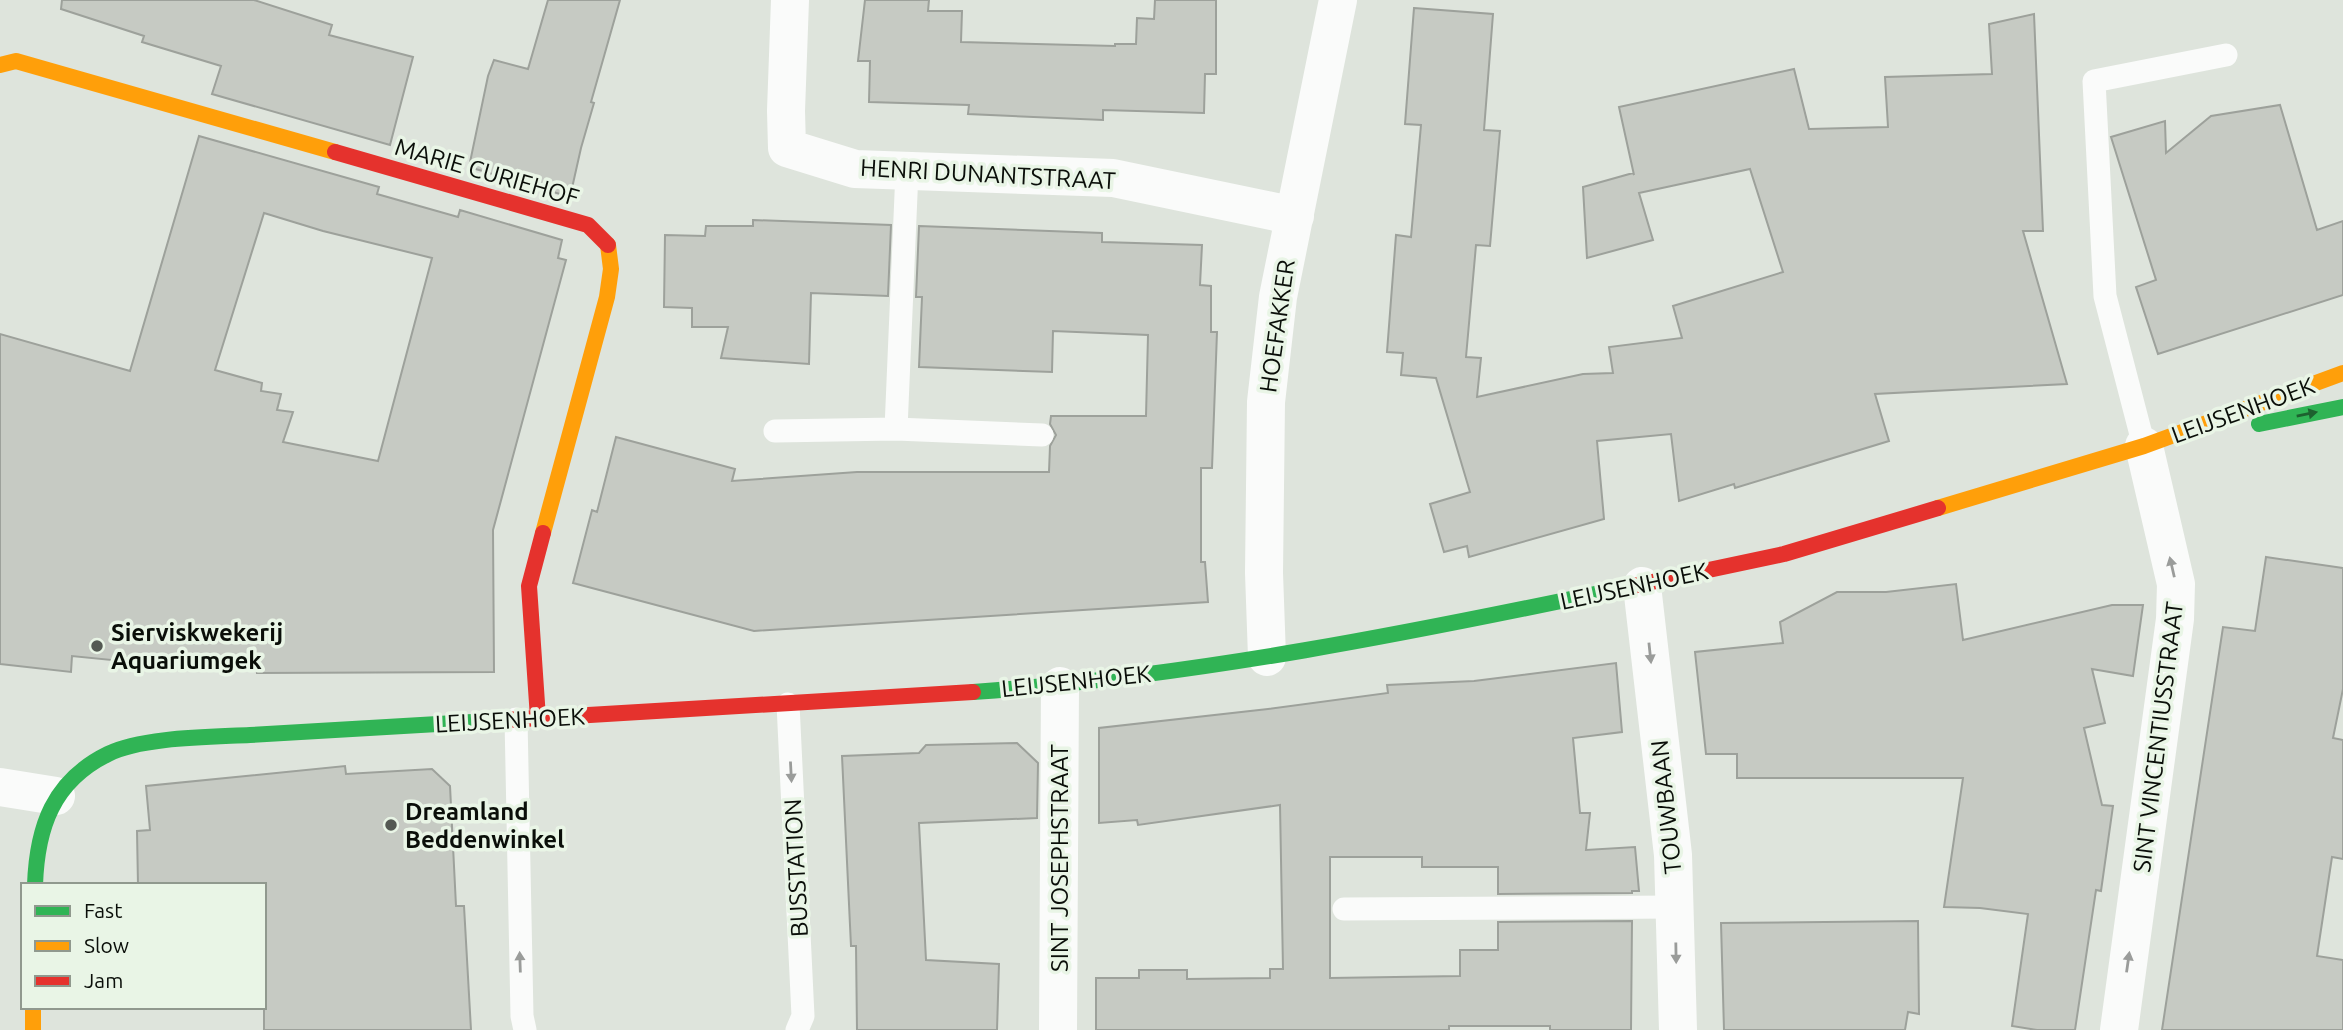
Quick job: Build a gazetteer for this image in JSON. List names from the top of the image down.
{
  "streets": {
    "street": [
      "MARIE CURIEHOF",
      "HENRI DUNANTSTRAAT",
      "HOEFAKKER",
      "LEIJSENHOEK",
      "SINT VINCENTIUSSTRAAT",
      "TOUWBAAN",
      "SINT JOSEPHSTRAAT"
    ],
    "lane": ["BUSSTATION"]
  },
  "crossings": [
    ["MARIE CURIEHOF", "LEIJSENHOEK"],
    ["HENRI DUNANTSTRAAT", "HOEFAKKER"],
    ["HOEFAKKER", "LEIJSENHOEK"],
    ["LEIJSENHOEK", "SINT VINCENTIUSSTRAAT"],
    ["LEIJSENHOEK", "TOUWBAAN"],
    ["LEIJSENHOEK", "SINT JOSEPHSTRAAT"],
    ["LEIJSENHOEK", "BUSSTATION"]
  ],
  "one_way": ["SINT VINCENTIUSSTRAAT", "TOUWBAAN", "BUSSTATION"],
  "places": ["Sierviskwekerij Aquariumgek", "Dreamland Beddenwinkel"],
  "legend": ["Fast", "Slow", "Jam"]
}
